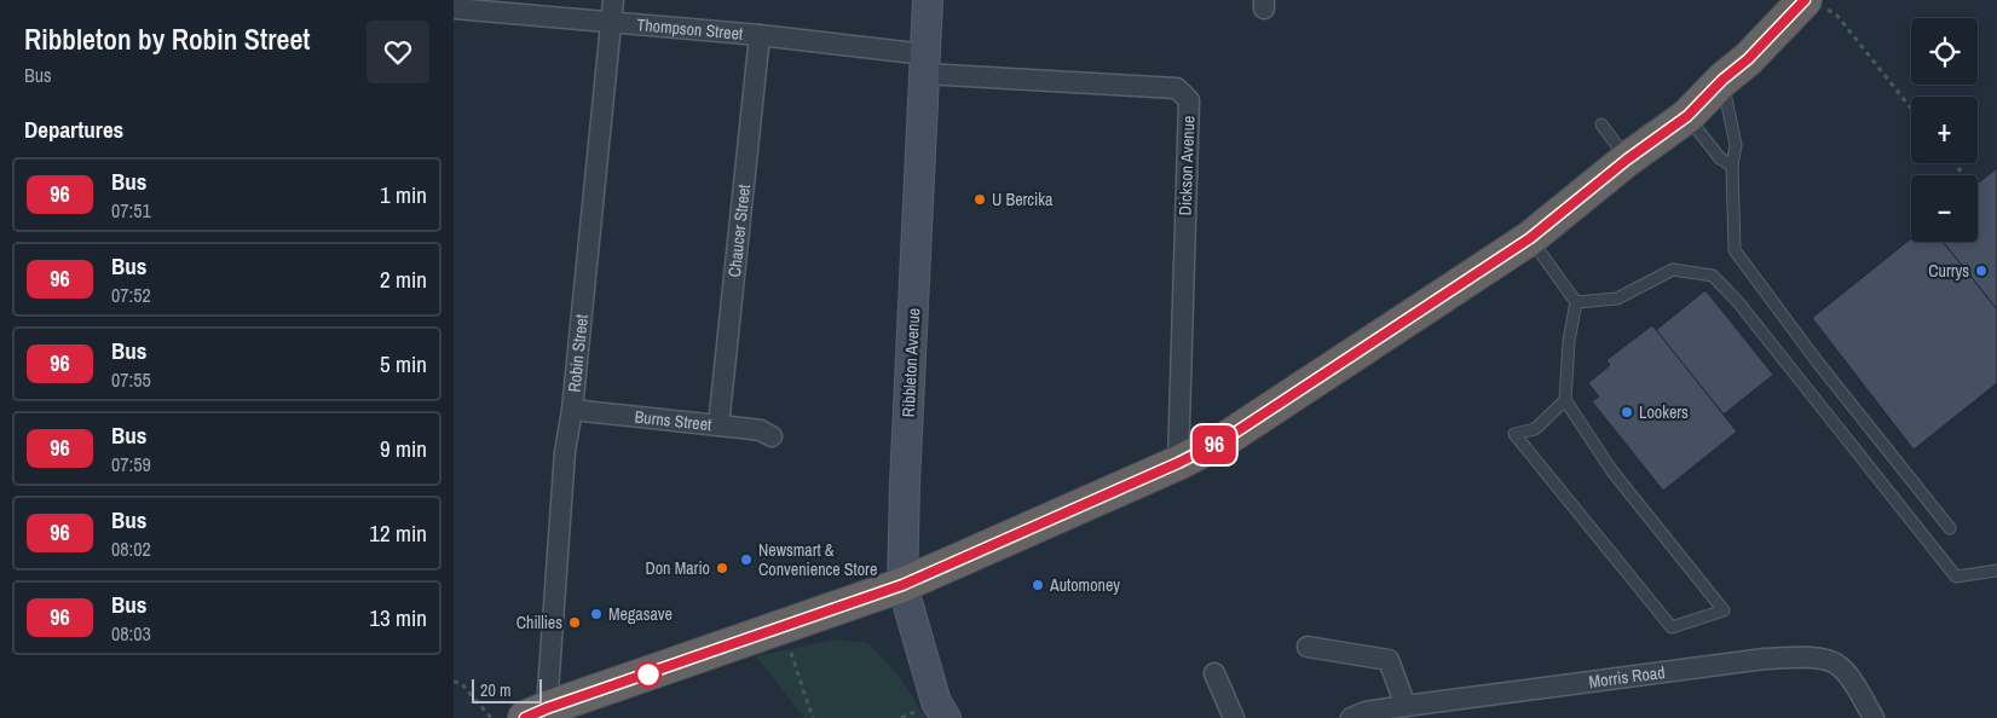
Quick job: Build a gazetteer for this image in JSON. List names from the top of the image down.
{
  "streets": {
    "main road": ["Ribbleton Avenue"],
    "street": [
      "Thompson Street",
      "Dickson Avenue",
      "Chaucer Street",
      "Robin Street",
      "Burns Street",
      "Morris Road"
    ]
  },
  "crossings": [
    ["Thompson Street", "Dickson Avenue"],
    ["Thompson Street", "Chaucer Street"],
    ["Thompson Street", "Robin Street"],
    ["Thompson Street", "Ribbleton Avenue"],
    ["Dickson Avenue", "Ribbleton Avenue"],
    ["Chaucer Street", "Burns Street"],
    ["Robin Street", "Burns Street"]
  ],
  "places": [
    "U Bercika",
    "Currys",
    "Lookers",
    "Newsmart & Convenience Store",
    "Don Mario",
    "Automoney",
    "Megasave",
    "Chillies"
  ],
  "lines": ["bus line 96"],
  "scale_bar": "20 m",
  "page": {
    "heading": [
      ["Ribbleton by Robin Street", "Bus"],
      "Departures"
    ],
    "on_map": "96",
    "map_buttons": ["+", "−"],
    "list": [
      {
        "mark": "96",
        "name": "Bus",
        "note": "07:51",
        "value": "1 min"
      },
      {
        "mark": "96",
        "name": "Bus",
        "note": "07:52",
        "value": "2 min"
      },
      {
        "mark": "96",
        "name": "Bus",
        "note": "07:55",
        "value": "5 min"
      },
      {
        "mark": "96",
        "name": "Bus",
        "note": "07:59",
        "value": "9 min"
      },
      {
        "mark": "96",
        "name": "Bus",
        "note": "08:02",
        "value": "12 min"
      },
      {
        "mark": "96",
        "name": "Bus",
        "note": "08:03",
        "value": "13 min"
      }
    ],
    "scale": "20 m"
  }
}
